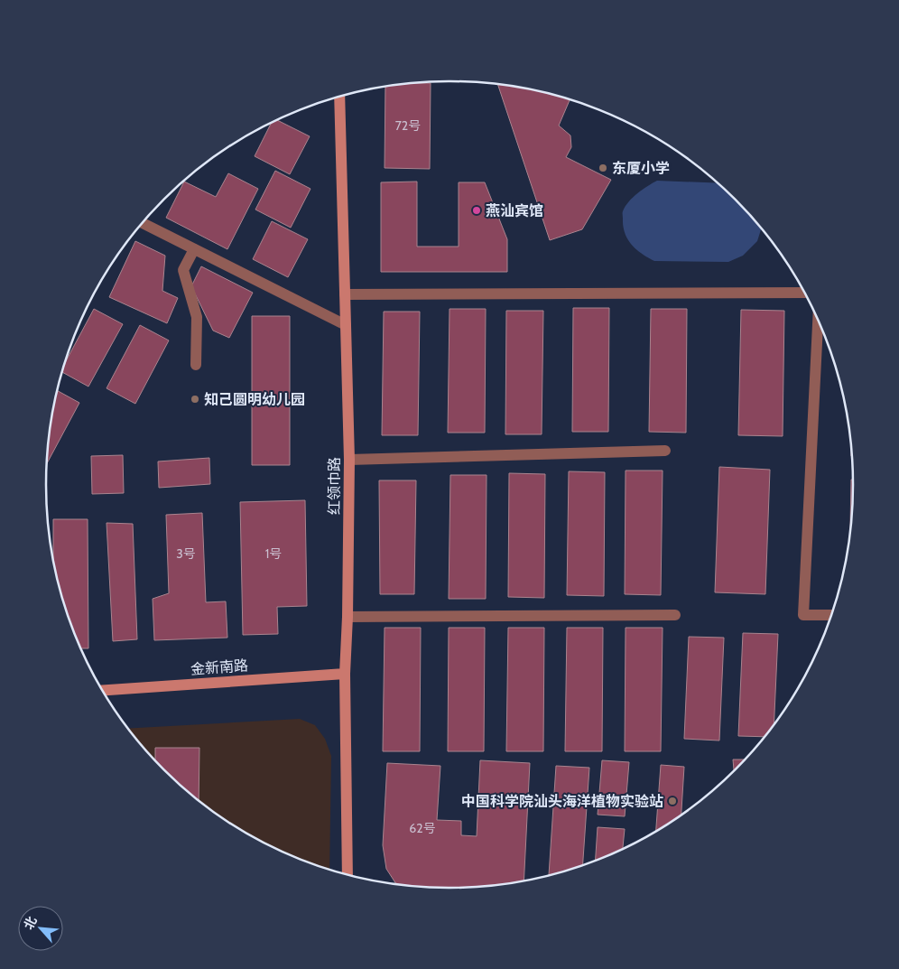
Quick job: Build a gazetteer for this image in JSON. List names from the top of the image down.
{
  "streets": {
    "street": ["红领巾路", "金新南路"]
  },
  "crossings": [
    ["红领巾路", "金新南路"]
  ],
  "places": [
    "东厦小学",
    "燕汕宾馆",
    "知己圆明幼儿园",
    "中国科学院汕头海洋植物实验站"
  ],
  "house_numbers": [
    "72号",
    "3号",
    "1号",
    "62号"
  ],
  "north": "top left"
}
